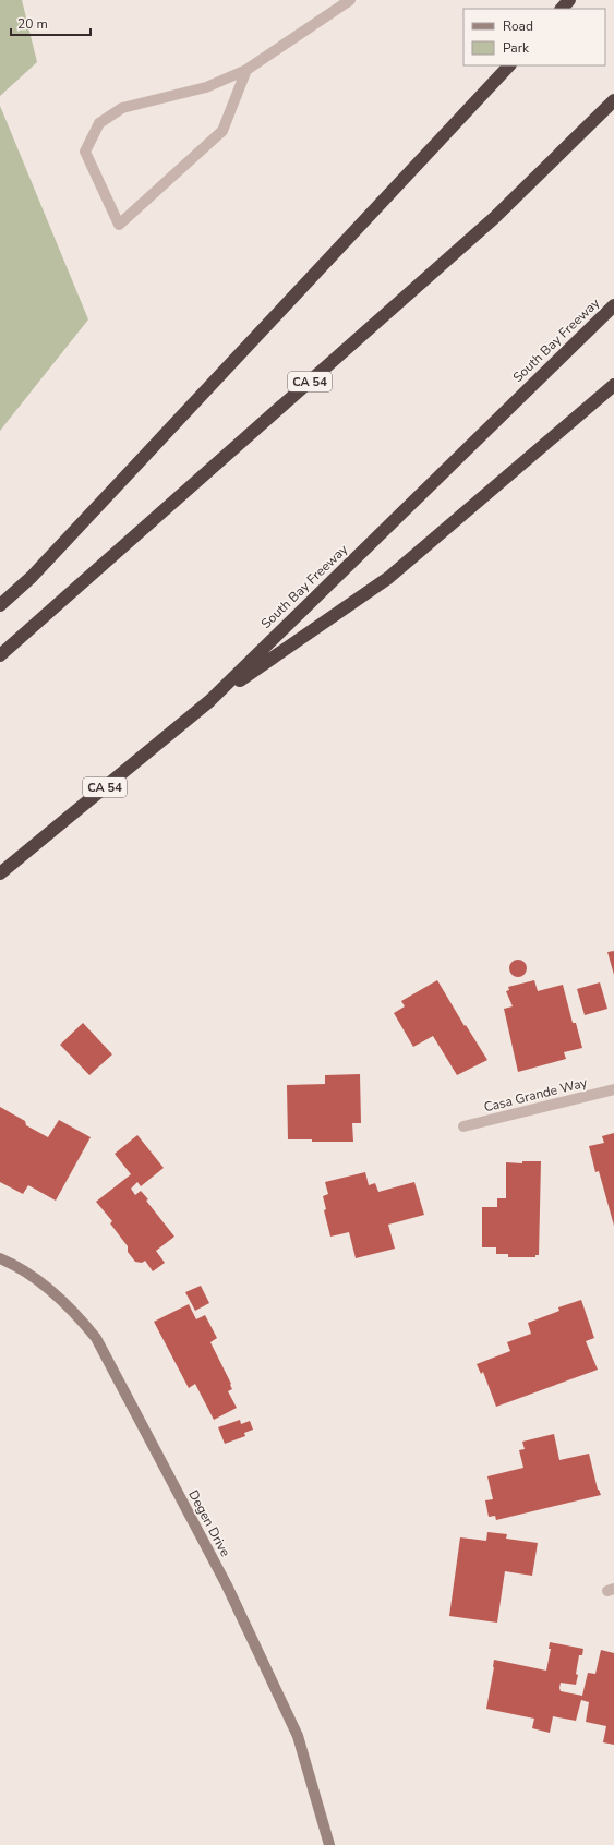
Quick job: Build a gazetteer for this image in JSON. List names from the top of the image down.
{
  "streets": {
    "highway": ["South Bay Freeway", "CA 54"],
    "street": ["Casa Grande Way", "Degen Drive"]
  },
  "legend": ["Road", "Park"],
  "scale_bar": "20 m"
}
